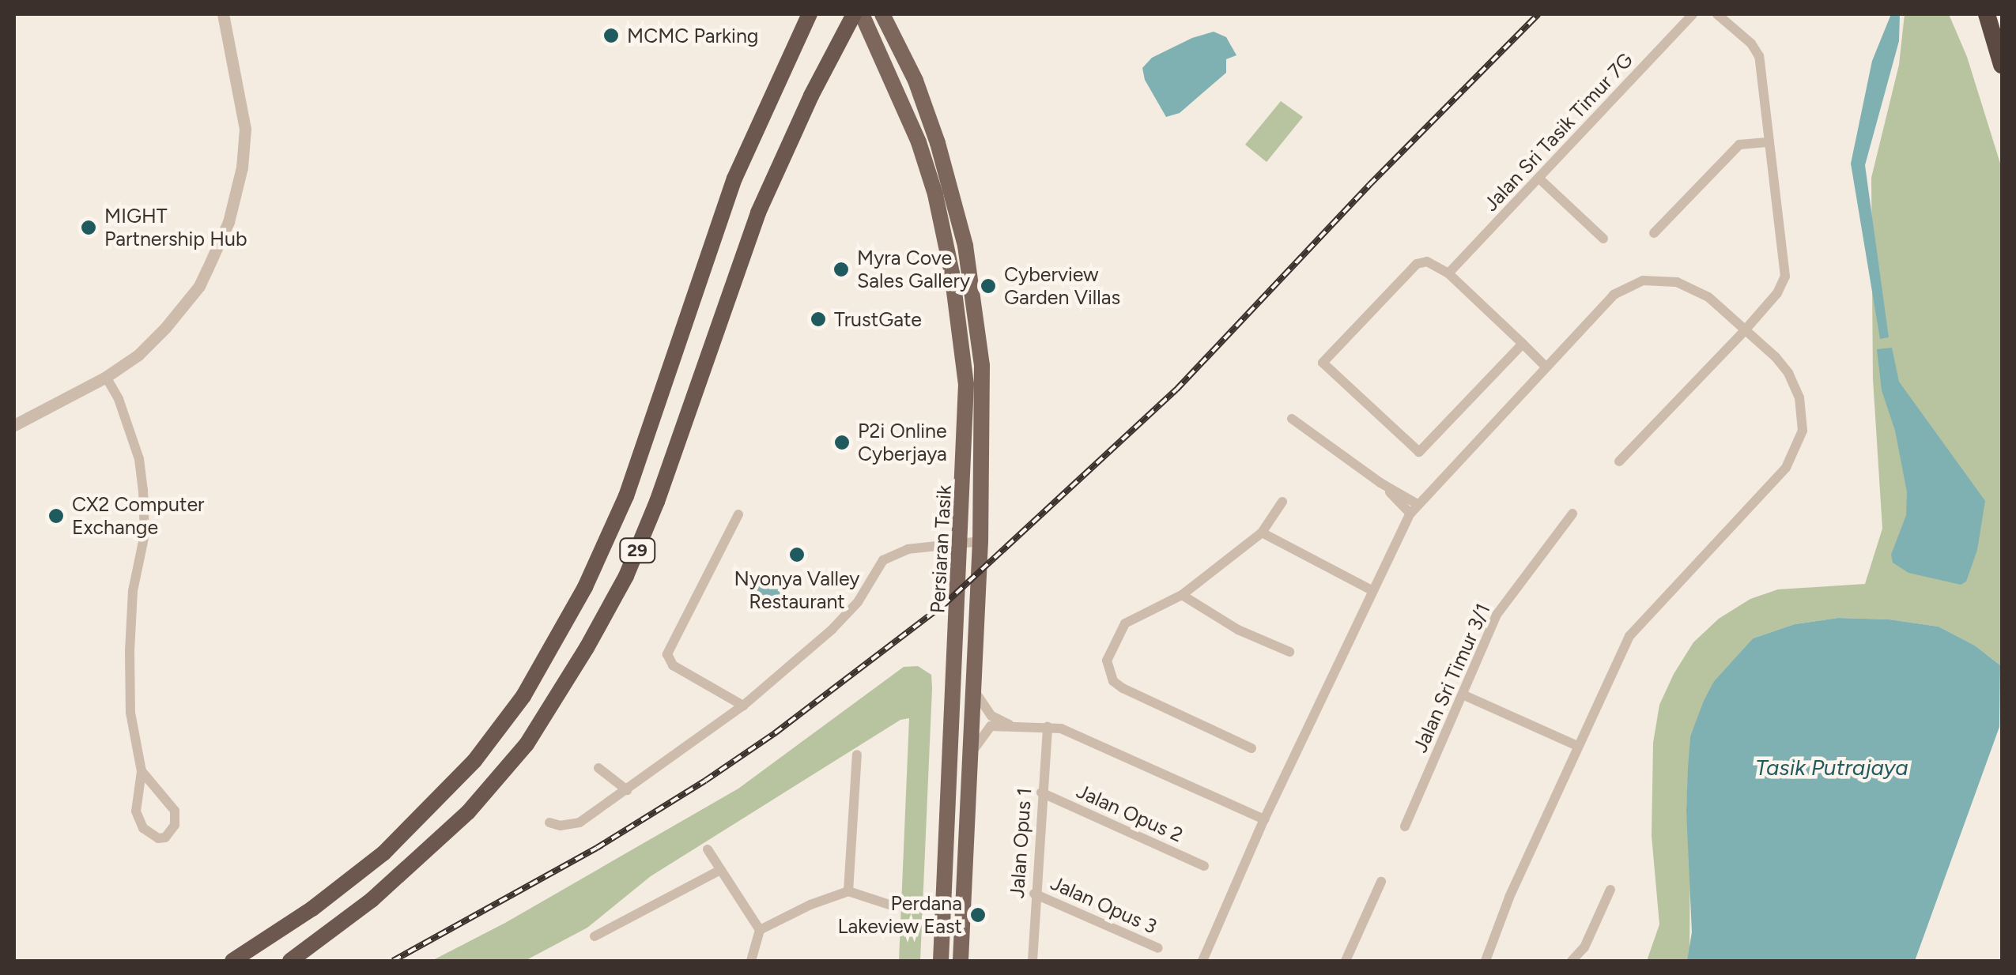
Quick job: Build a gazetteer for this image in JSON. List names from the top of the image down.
{
  "streets": {
    "highway": ["29"],
    "main road": ["Persiaran Tasik"],
    "street": [
      "Jalan Sri Tasik Timur 7G",
      "Jalan Sri Timur 3/1",
      "Jalan Opus 2",
      "Jalan Opus 1",
      "Jalan Opus 3"
    ]
  },
  "crossings": [
    ["Jalan Opus 2", "Jalan Opus 1"],
    ["Jalan Opus 1", "Jalan Opus 3"]
  ],
  "water": ["Tasik Putrajaya"],
  "places": [
    "MCMC Parking",
    "MIGHT Partnership Hub",
    "Myra Cove Sales Gallery",
    "Cyberview Garden Villas",
    "TrustGate",
    "P2i Online Cyberjaya",
    "CX2 Computer Exchange",
    "Nyonya Valley Restaurant",
    "Perdana Lakeview East"
  ]
}
